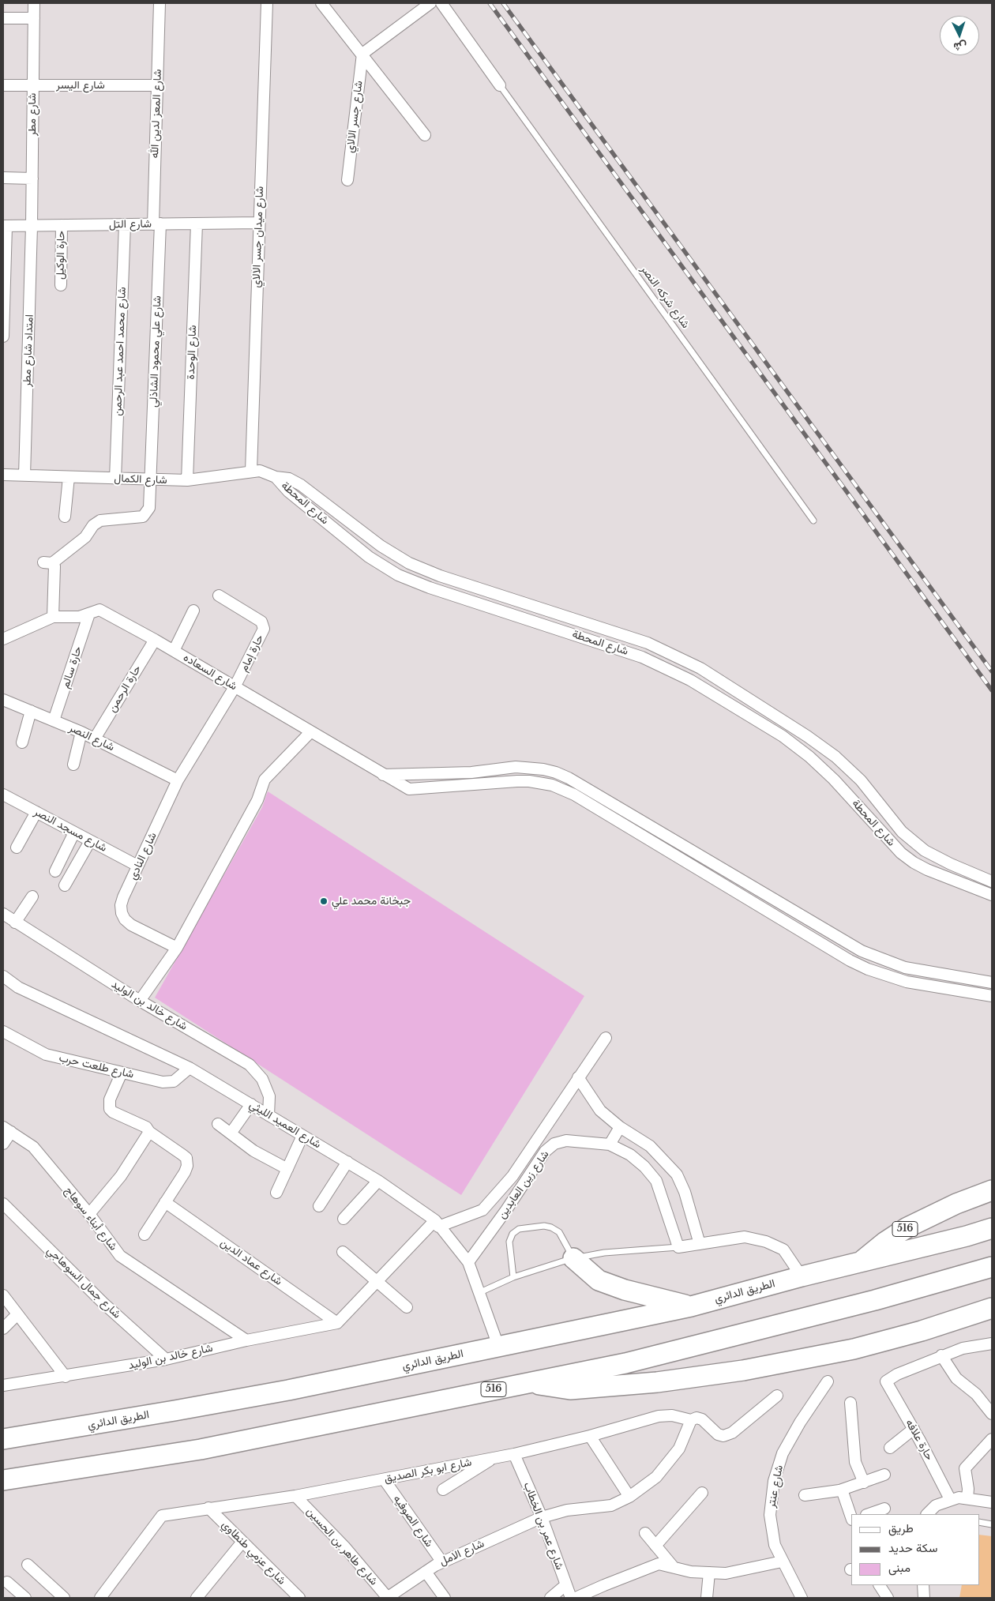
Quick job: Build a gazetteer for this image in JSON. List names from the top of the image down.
{
  "streets": {
    "highway": ["516", "الطريق الدائري"],
    "street": [
      "شارع اليسر",
      "شارع المعز لدين الله",
      "شارع مطر",
      "شارع جسر الالاي",
      "شارع التل",
      "شارع ميدان جسر الالاي",
      "حارة الوكيل",
      "امتداد شارع مطر",
      "شارع محمد احمد عبد الرحمن",
      "شارع علي محمود الشاذلي",
      "شارع الوحدة",
      "شارع الكمال",
      "شارع المحطة",
      "حارة إمام",
      "حارة سالم",
      "شارع السعاده",
      "حارة الرحمن",
      "شارع النصر",
      "شارع مسجد النصر",
      "شارع النادي",
      "شارع خالد بن الوليد",
      "شارع طلعت حرب",
      "شارع العميد الليثي",
      "شارع زين العابدين",
      "شارع أبناء سوهاج",
      "شارع عماد الدين",
      "شارع جمال السوهاجي",
      "حارة علافه",
      "شارع ابو بكر الصديق",
      "شارع عنتر",
      "شارع الصوفيه",
      "شارع عمر بن الخطاب",
      "شارع طاهر بن الحسين",
      "شارع عزمي طنطاوي",
      "شارع الامل"
    ],
    "lane": ["شارع شركه النصر"]
  },
  "crossings": [
    ["شارع اليسر", "شارع المعز لدين الله"],
    ["شارع اليسر", "شارع مطر"],
    ["شارع المعز لدين الله", "شارع التل"],
    ["شارع المعز لدين الله", "شارع علي محمود الشاذلي"],
    ["شارع مطر", "شارع التل"],
    ["شارع مطر", "امتداد شارع مطر"],
    ["شارع التل", "شارع ميدان جسر الالاي"],
    ["شارع التل", "حارة الوكيل"],
    ["شارع التل", "امتداد شارع مطر"],
    ["شارع التل", "شارع محمد احمد عبد الرحمن"],
    ["شارع التل", "شارع علي محمود الشاذلي"],
    ["شارع التل", "شارع الوحدة"],
    ["شارع ميدان جسر الالاي", "شارع الكمال"],
    ["امتداد شارع مطر", "شارع الكمال"],
    ["شارع محمد احمد عبد الرحمن", "شارع الكمال"],
    ["شارع علي محمود الشاذلي", "شارع الكمال"],
    ["شارع علي محمود الشاذلي", "شارع السعاده"],
    ["شارع الوحدة", "شارع الكمال"],
    ["شارع الكمال", "شارع المحطة"],
    ["حارة إمام", "شارع السعاده"],
    ["حارة إمام", "شارع النادي"],
    ["حارة سالم", "شارع السعاده"],
    ["حارة سالم", "شارع النصر"],
    ["شارع السعاده", "حارة الرحمن"],
    ["شارع السعاده", "شارع النادي"],
    ["حارة الرحمن", "شارع النصر"],
    ["شارع النصر", "شارع النادي"],
    ["شارع مسجد النصر", "شارع النادي"],
    ["شارع خالد بن الوليد", "شارع العميد الليثي"],
    ["شارع خالد بن الوليد", "شارع زين العابدين"],
    ["شارع خالد بن الوليد", "شارع أبناء سوهاج"],
    ["شارع خالد بن الوليد", "شارع عماد الدين"],
    ["شارع خالد بن الوليد", "شارع جمال السوهاجي"],
    ["شارع طلعت حرب", "شارع العميد الليثي"],
    ["شارع العميد الليثي", "شارع زين العابدين"],
    ["شارع العميد الليثي", "الطريق الدائري"],
    ["شارع زين العابدين", "شارع عماد الدين"],
    ["شارع ابو بكر الصديق", "شارع الصوفيه"],
    ["شارع ابو بكر الصديق", "شارع عمر بن الخطاب"],
    ["شارع ابو بكر الصديق", "شارع طاهر بن الحسين"],
    ["شارع ابو بكر الصديق", "شارع عزمي طنطاوي"],
    ["شارع ابو بكر الصديق", "شارع الامل"],
    ["شارع الصوفيه", "شارع الامل"],
    ["شارع عمر بن الخطاب", "شارع الامل"],
    ["شارع طاهر بن الحسين", "شارع الامل"]
  ],
  "places": ["جبخانة محمد علي"],
  "legend": ["طريق", "سكة حديد", "مبنى"],
  "north": "bottom"
}
